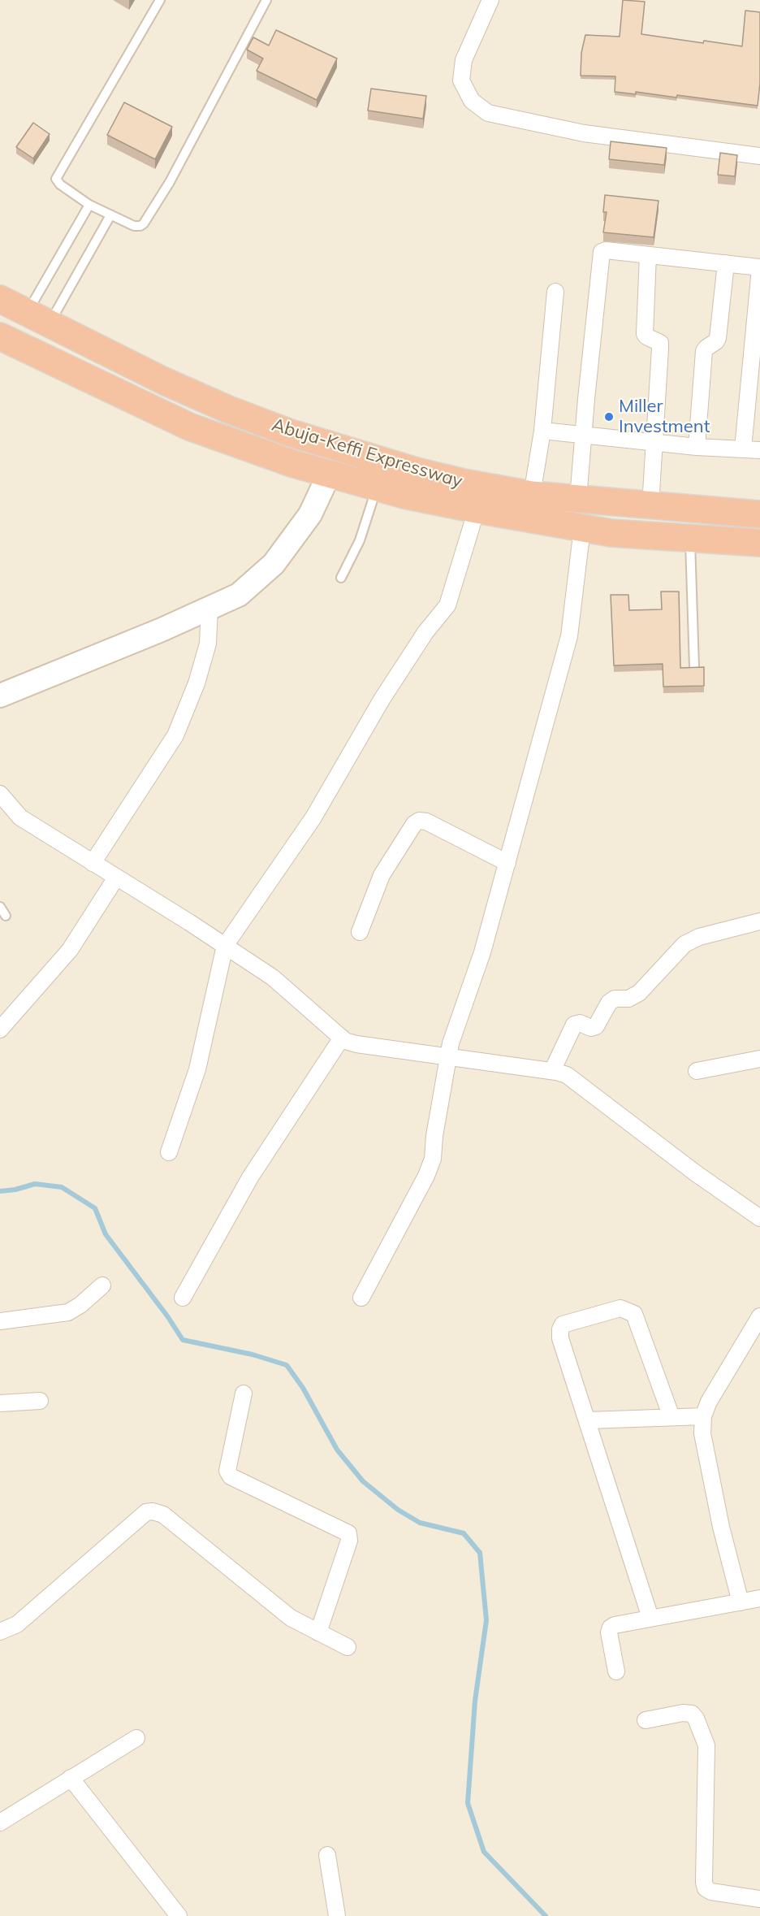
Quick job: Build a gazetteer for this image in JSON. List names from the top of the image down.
{
  "streets": {
    "highway": ["Abuja-Keffi Expressway"]
  },
  "places": ["Miller Investment"]
}
